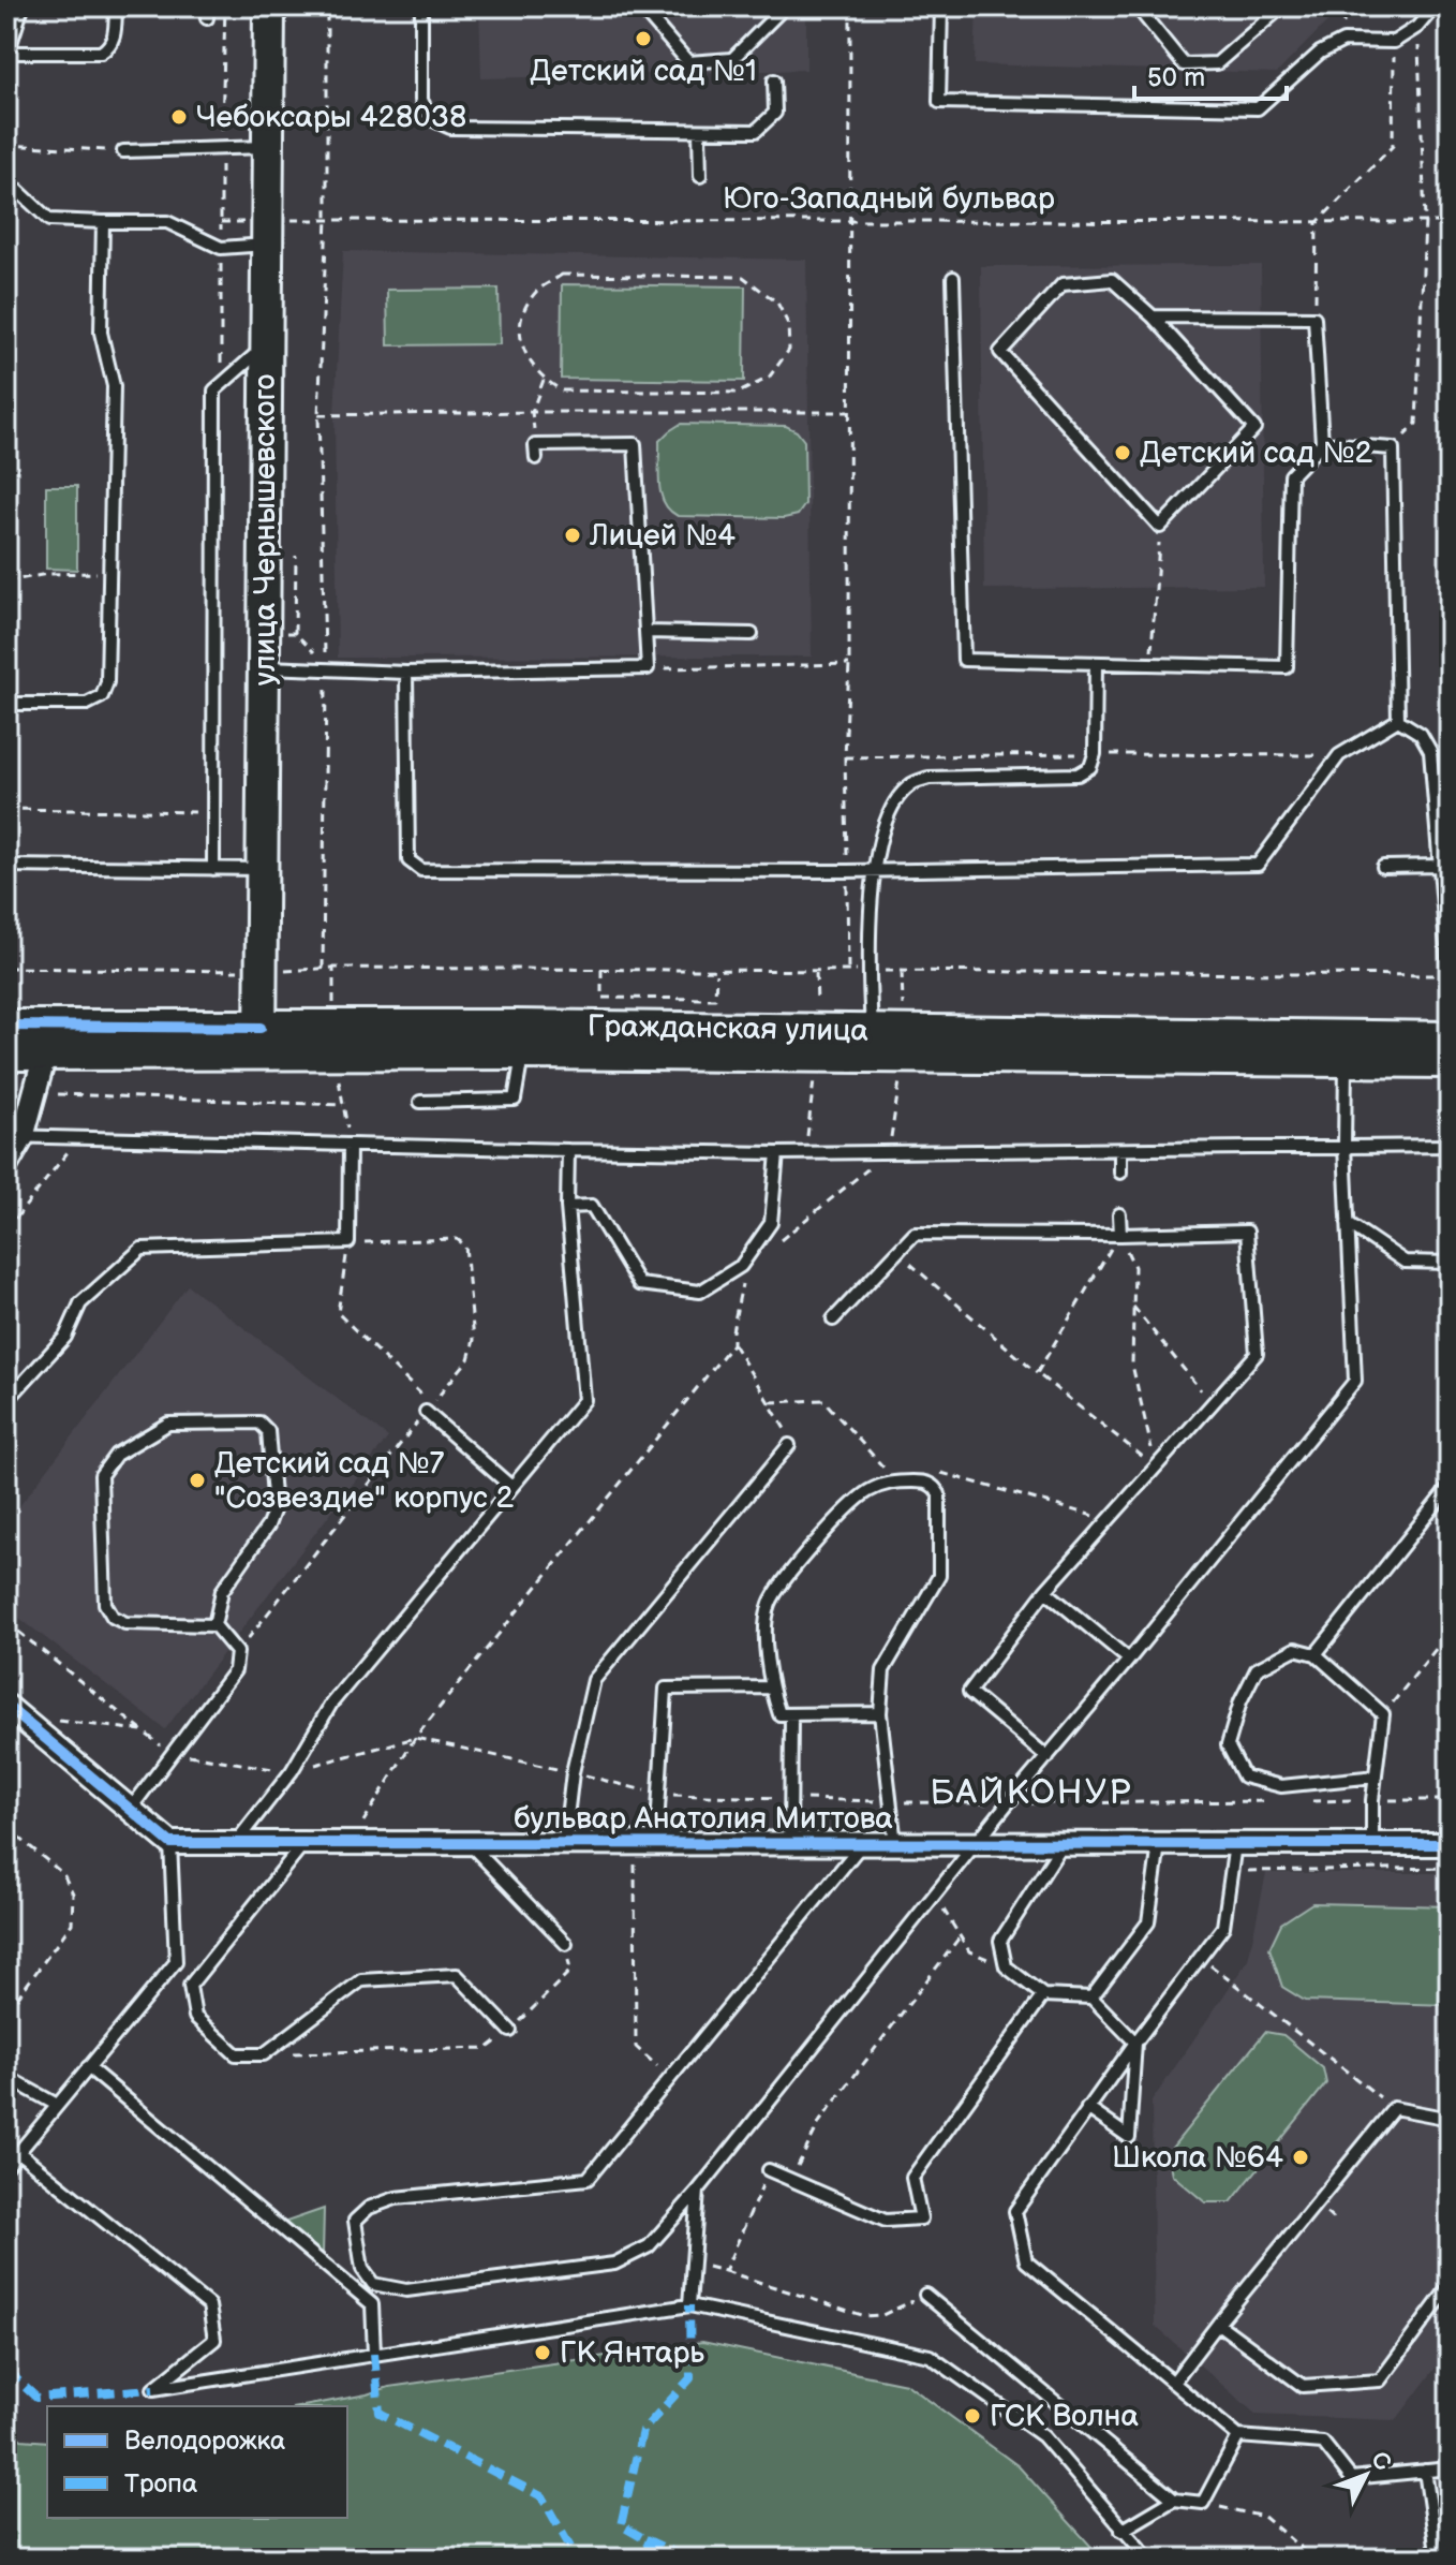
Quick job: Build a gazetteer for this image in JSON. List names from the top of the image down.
{
  "streets": {
    "main road": ["улица Чернышевского", "Гражданская улица"],
    "street": ["бульвар Анатолия Миттова"],
    "path": ["Юго-Западный бульвар"]
  },
  "crossings": [
    ["Юго-Западный бульвар", "улица Чернышевского"],
    ["улица Чернышевского", "Гражданская улица"]
  ],
  "districts": ["БАЙКОНУР"],
  "places": [
    "Детский сад №1",
    "Чебоксары 428038",
    "Детский сад №2",
    "Лицей №4",
    "Детский сад №7 \"Созвездие\" корпус 2",
    "Школа №64",
    "ГК Янтарь",
    "ГСК Волна"
  ],
  "legend": ["Велодорожка", "Тропа"],
  "scale_bar": "50 m",
  "north": "top right"
}
